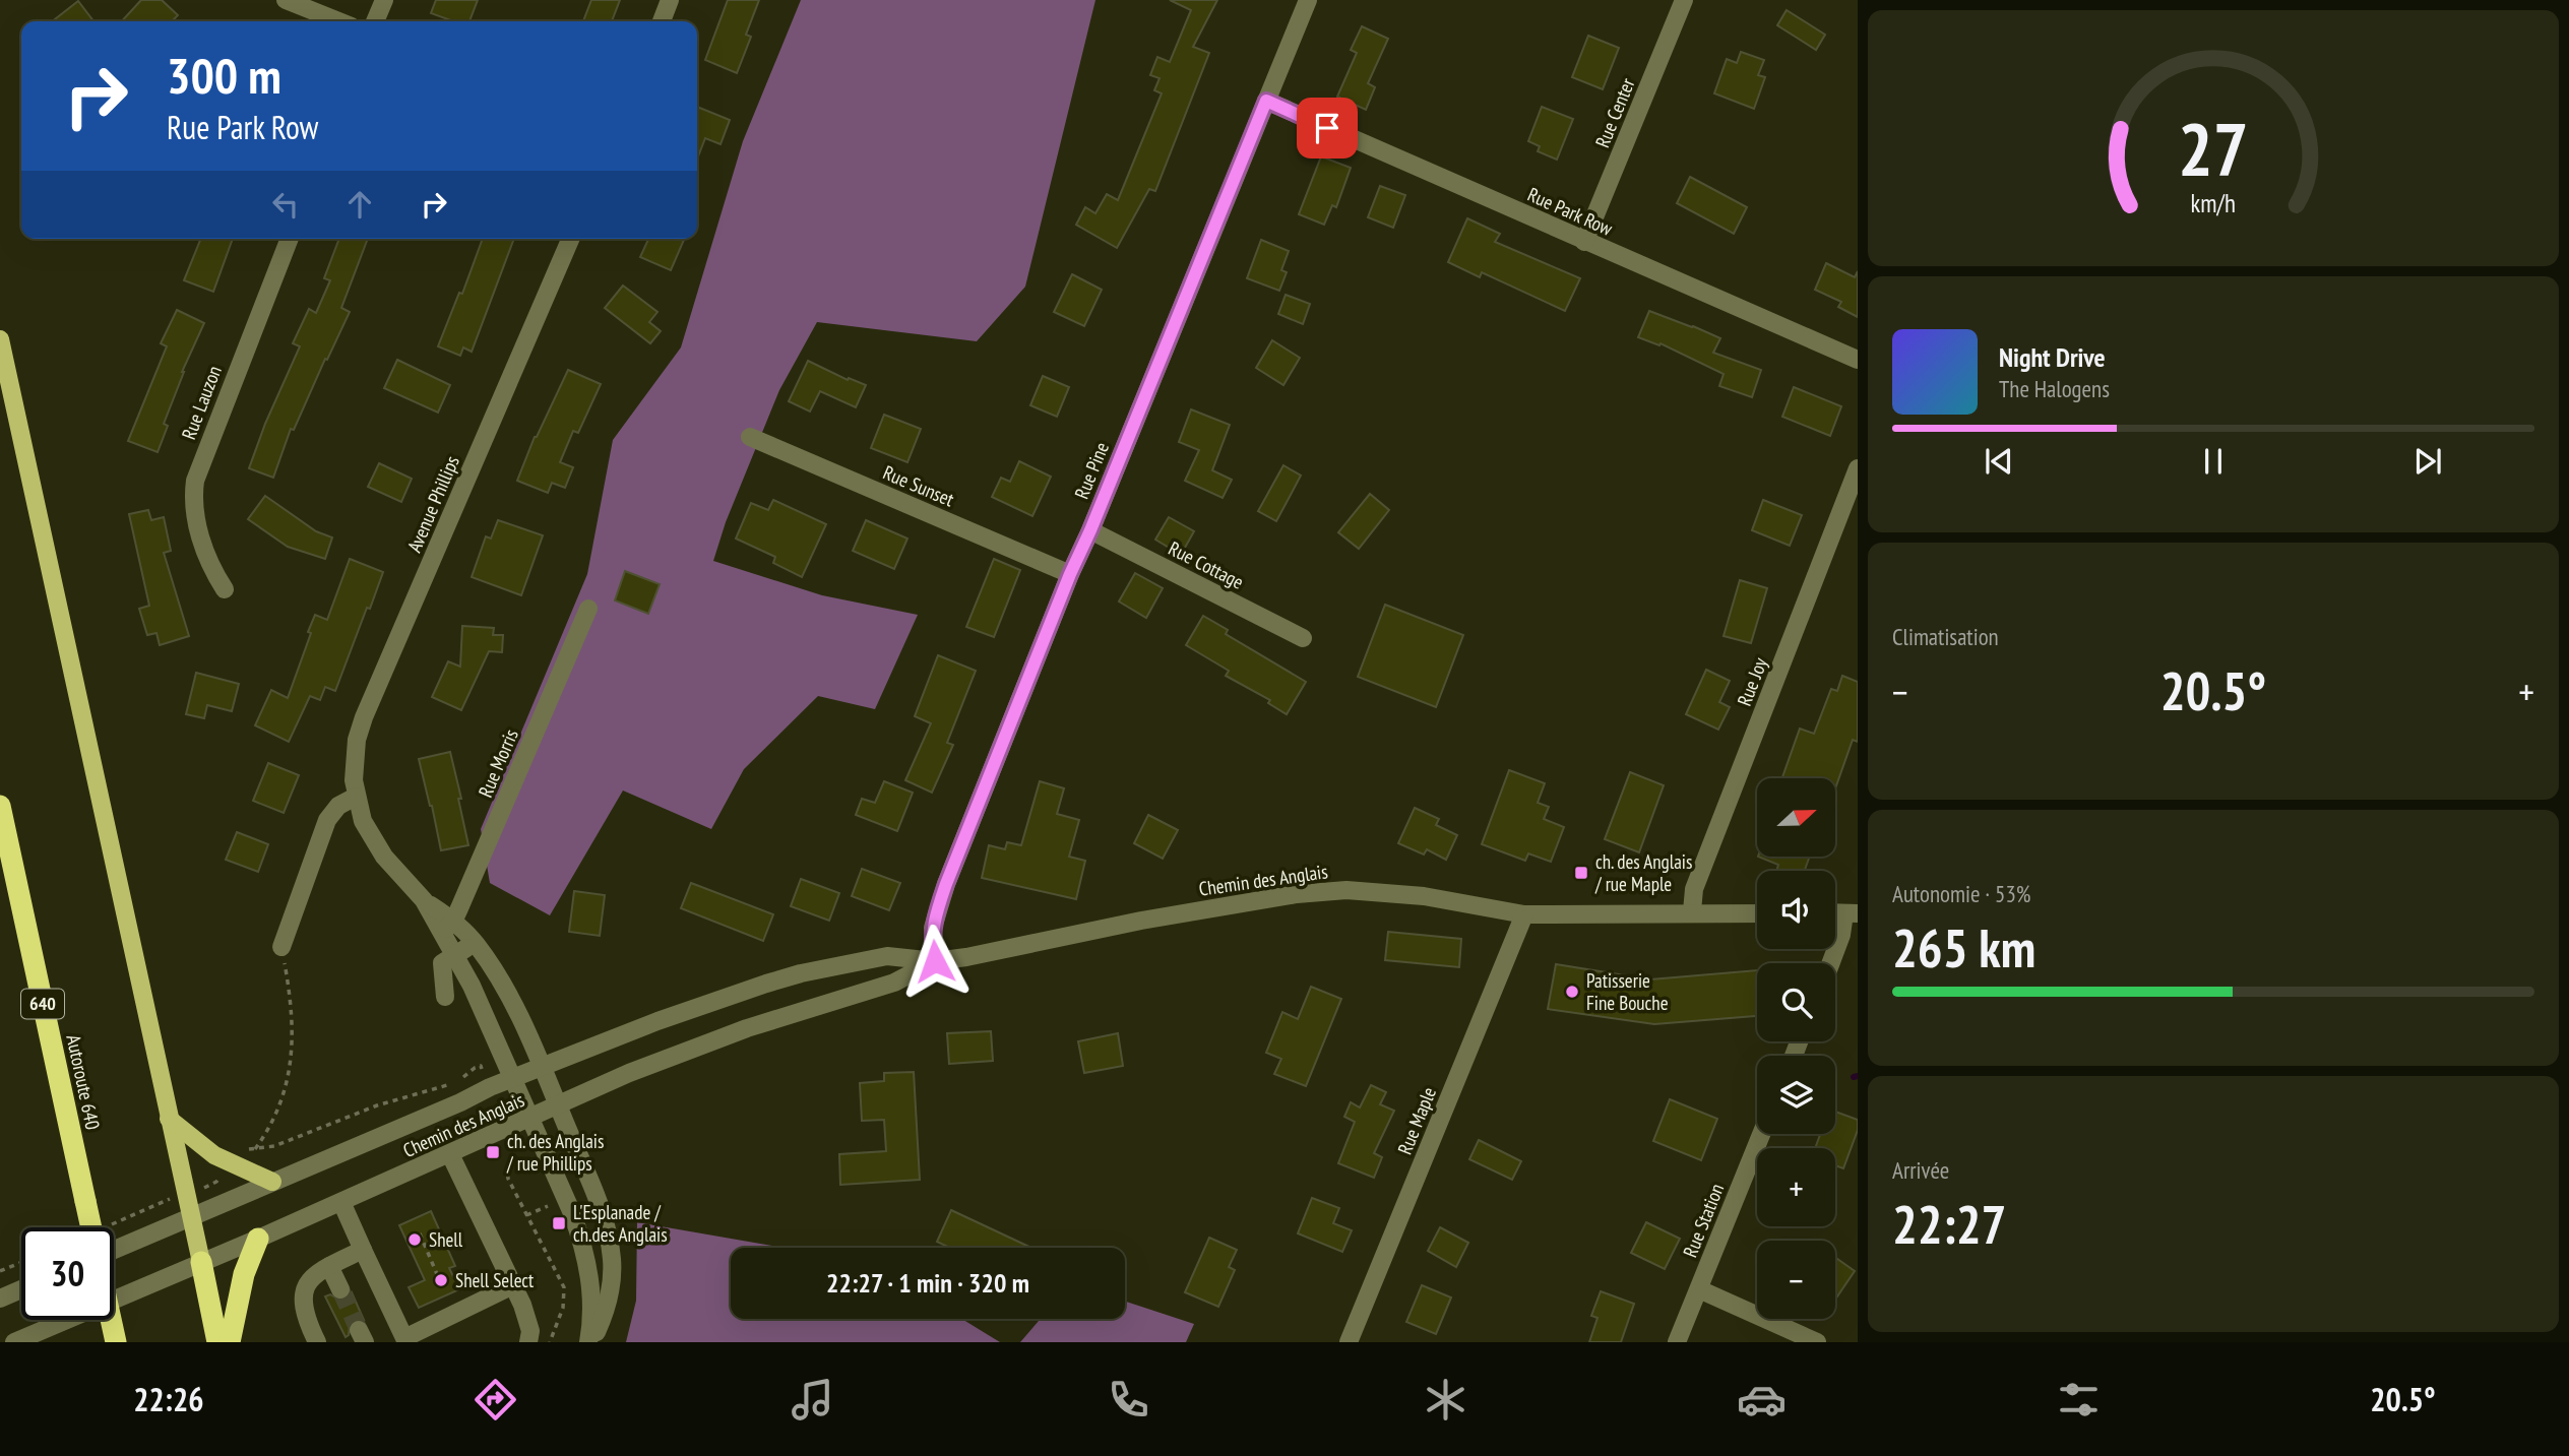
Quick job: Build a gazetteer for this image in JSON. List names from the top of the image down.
{
  "streets": {
    "highway": ["640", "Autoroute 640"],
    "street": [
      "Rue Center",
      "Rue Park Row",
      "Rue Lauzon",
      "Rue Pine",
      "Rue Sunset",
      "Avenue Phillips",
      "Rue Cottage",
      "Rue Joy",
      "Rue Morris",
      "Chemin des Anglais",
      "Rue Maple",
      "Rue Station"
    ]
  },
  "crossings": [
    ["Rue Center", "Rue Park Row"],
    ["Rue Park Row", "Rue Pine"],
    ["Rue Pine", "Rue Sunset"],
    ["Rue Pine", "Rue Cottage"],
    ["Rue Pine", "Chemin des Anglais"],
    ["Avenue Phillips", "Rue Morris"],
    ["Avenue Phillips", "Chemin des Anglais"],
    ["Rue Joy", "Chemin des Anglais"],
    ["Chemin des Anglais", "Rue Maple"]
  ],
  "places": {
    "transit": ["ch. des Anglais / rue Maple", "ch. des Anglais / rue Phillips", "L'Esplanade / ch.des Anglais"],
    "other": ["Patisserie Fine Bouche", "Shell", "Shell Select"]
  },
  "north": "right",
  "page": {
    "turn": ["300 m", "Rue Park Row"],
    "song": ["Night Drive", "The Halogens"],
    "tile": [
      "Climatisation",
      ["Autonomie · 53%", "265 km"],
      ["Arrivée", "22:27"]
    ],
    "heat": ["−", "20.5°", "+"],
    "map_buttons": ["+", "−"],
    "limit": "30",
    "trip": "22:27 · 1 min · 320 m",
    "tabs": ["22:26", "20.5°"],
    "gauge": ["27", "km/h"]
  }
}
